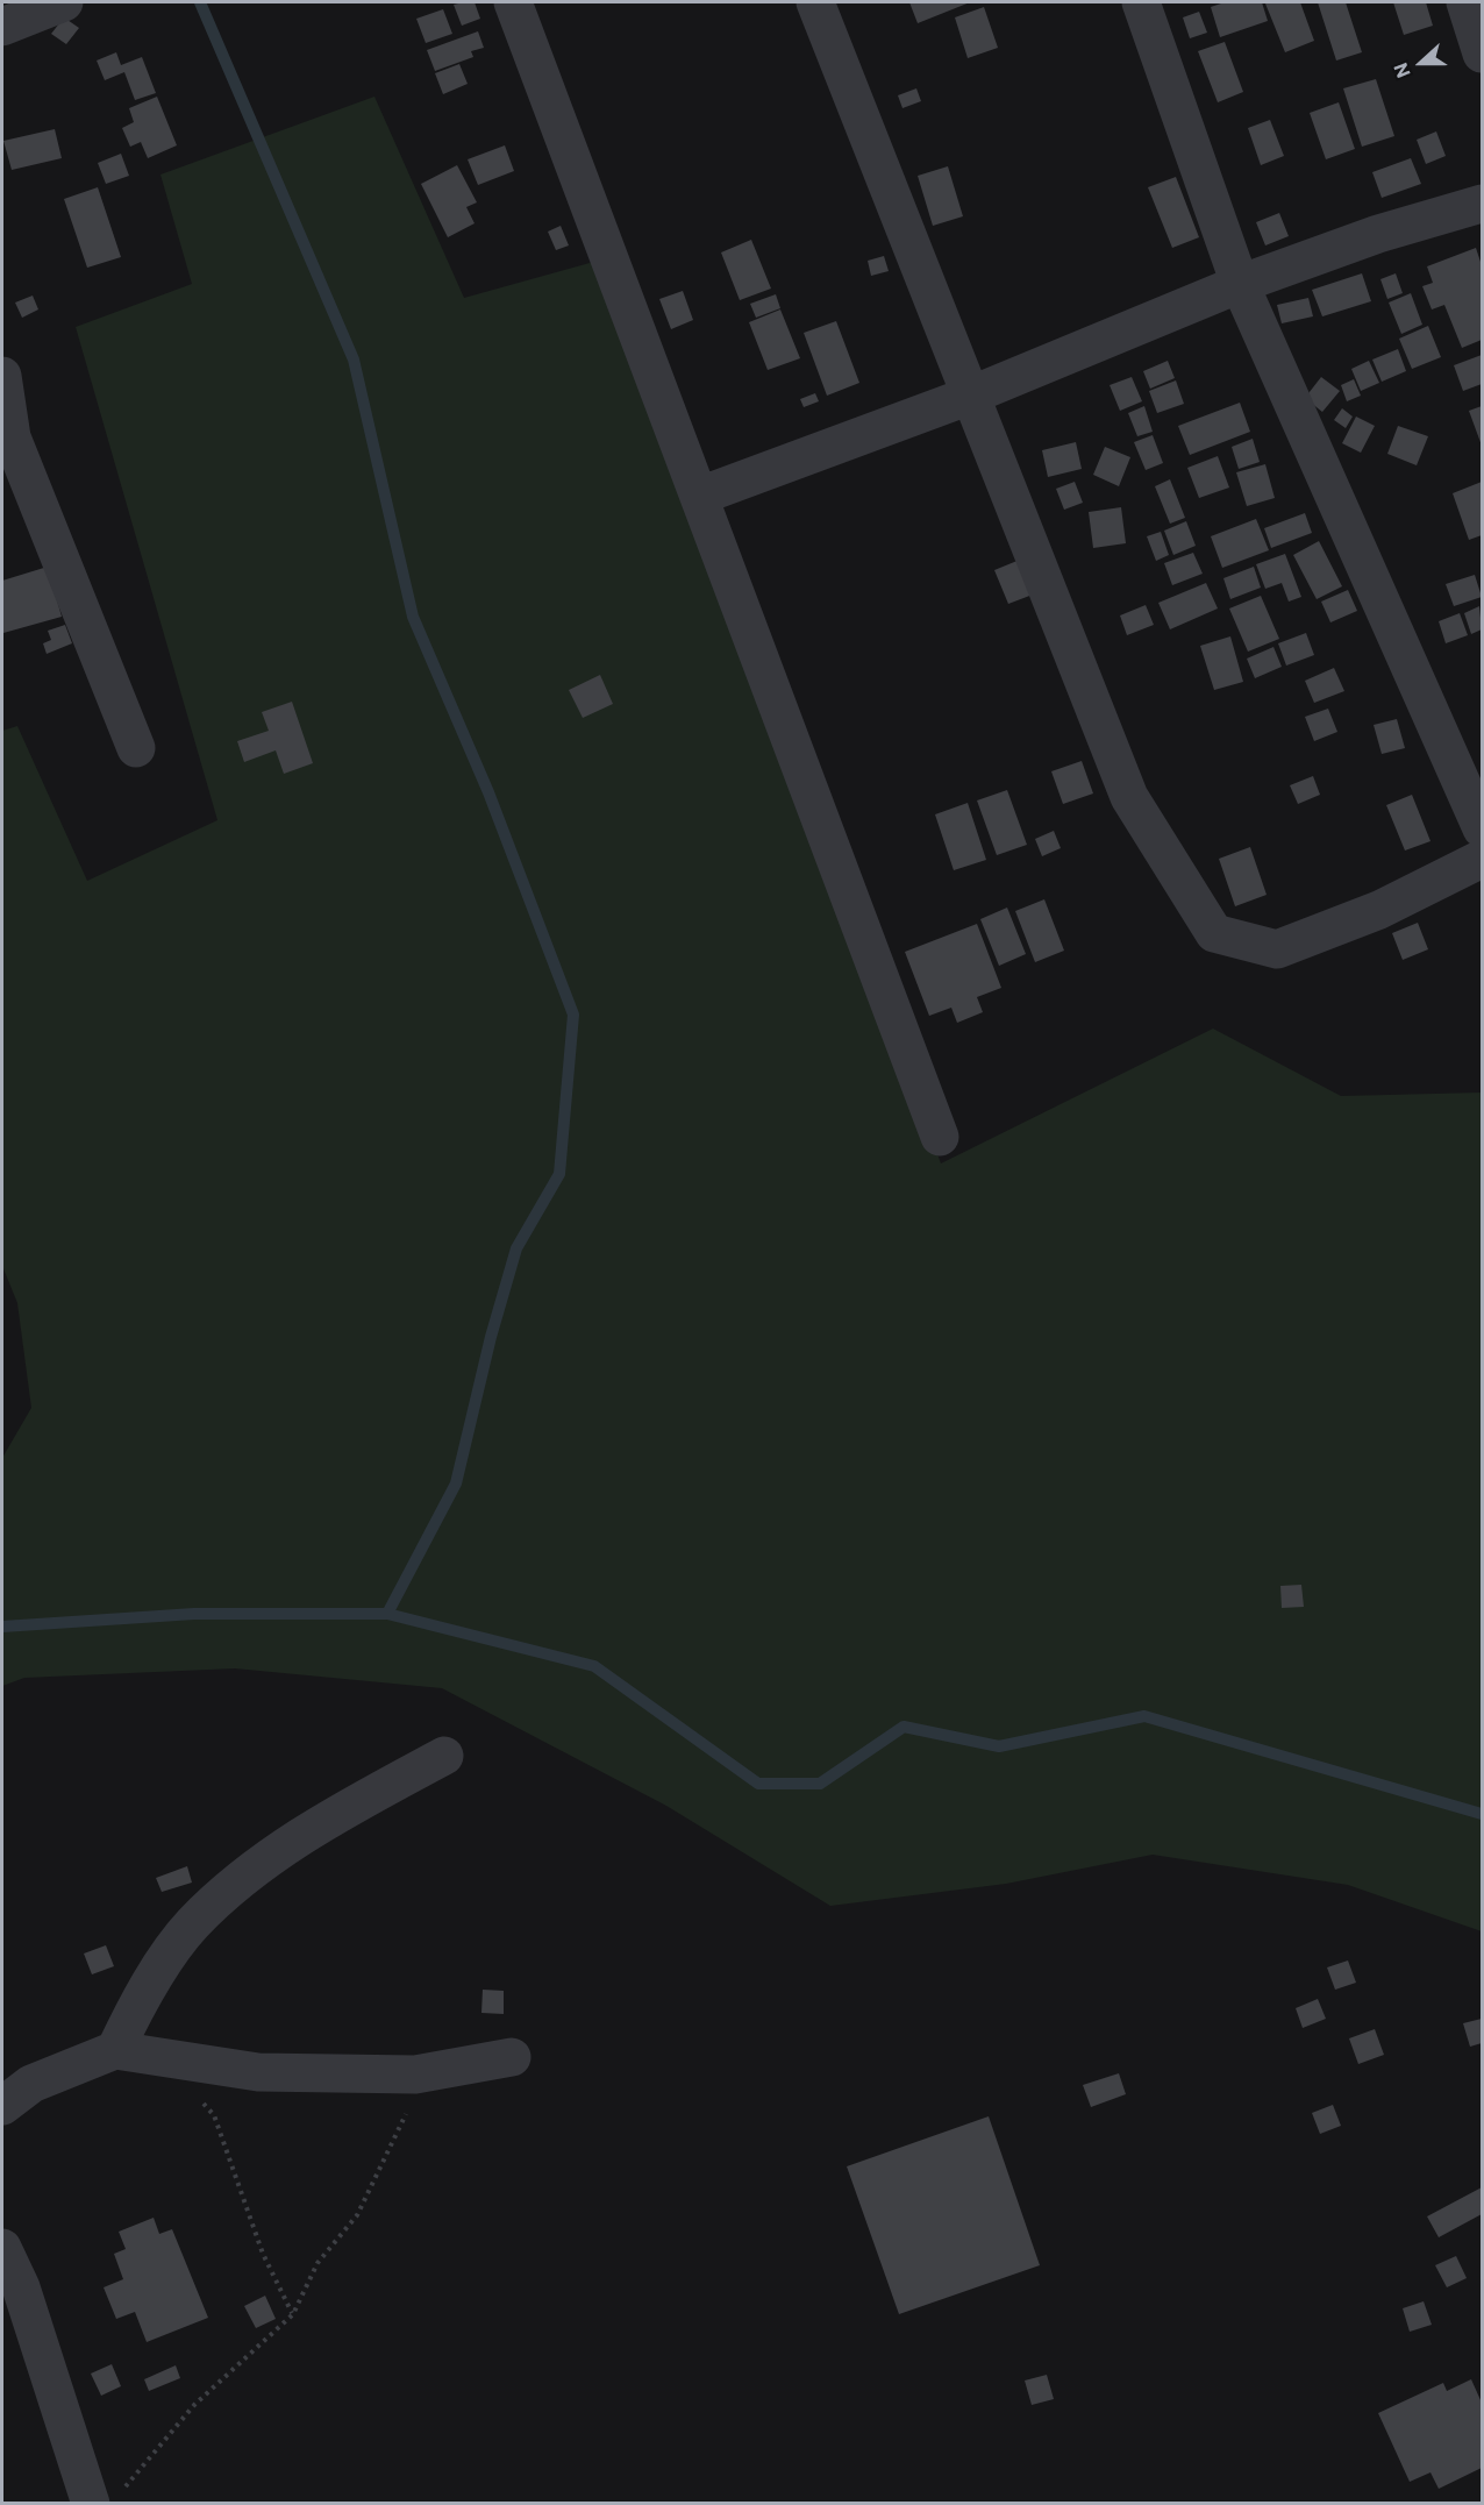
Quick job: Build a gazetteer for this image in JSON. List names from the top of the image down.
{
  "north": "left"
}
